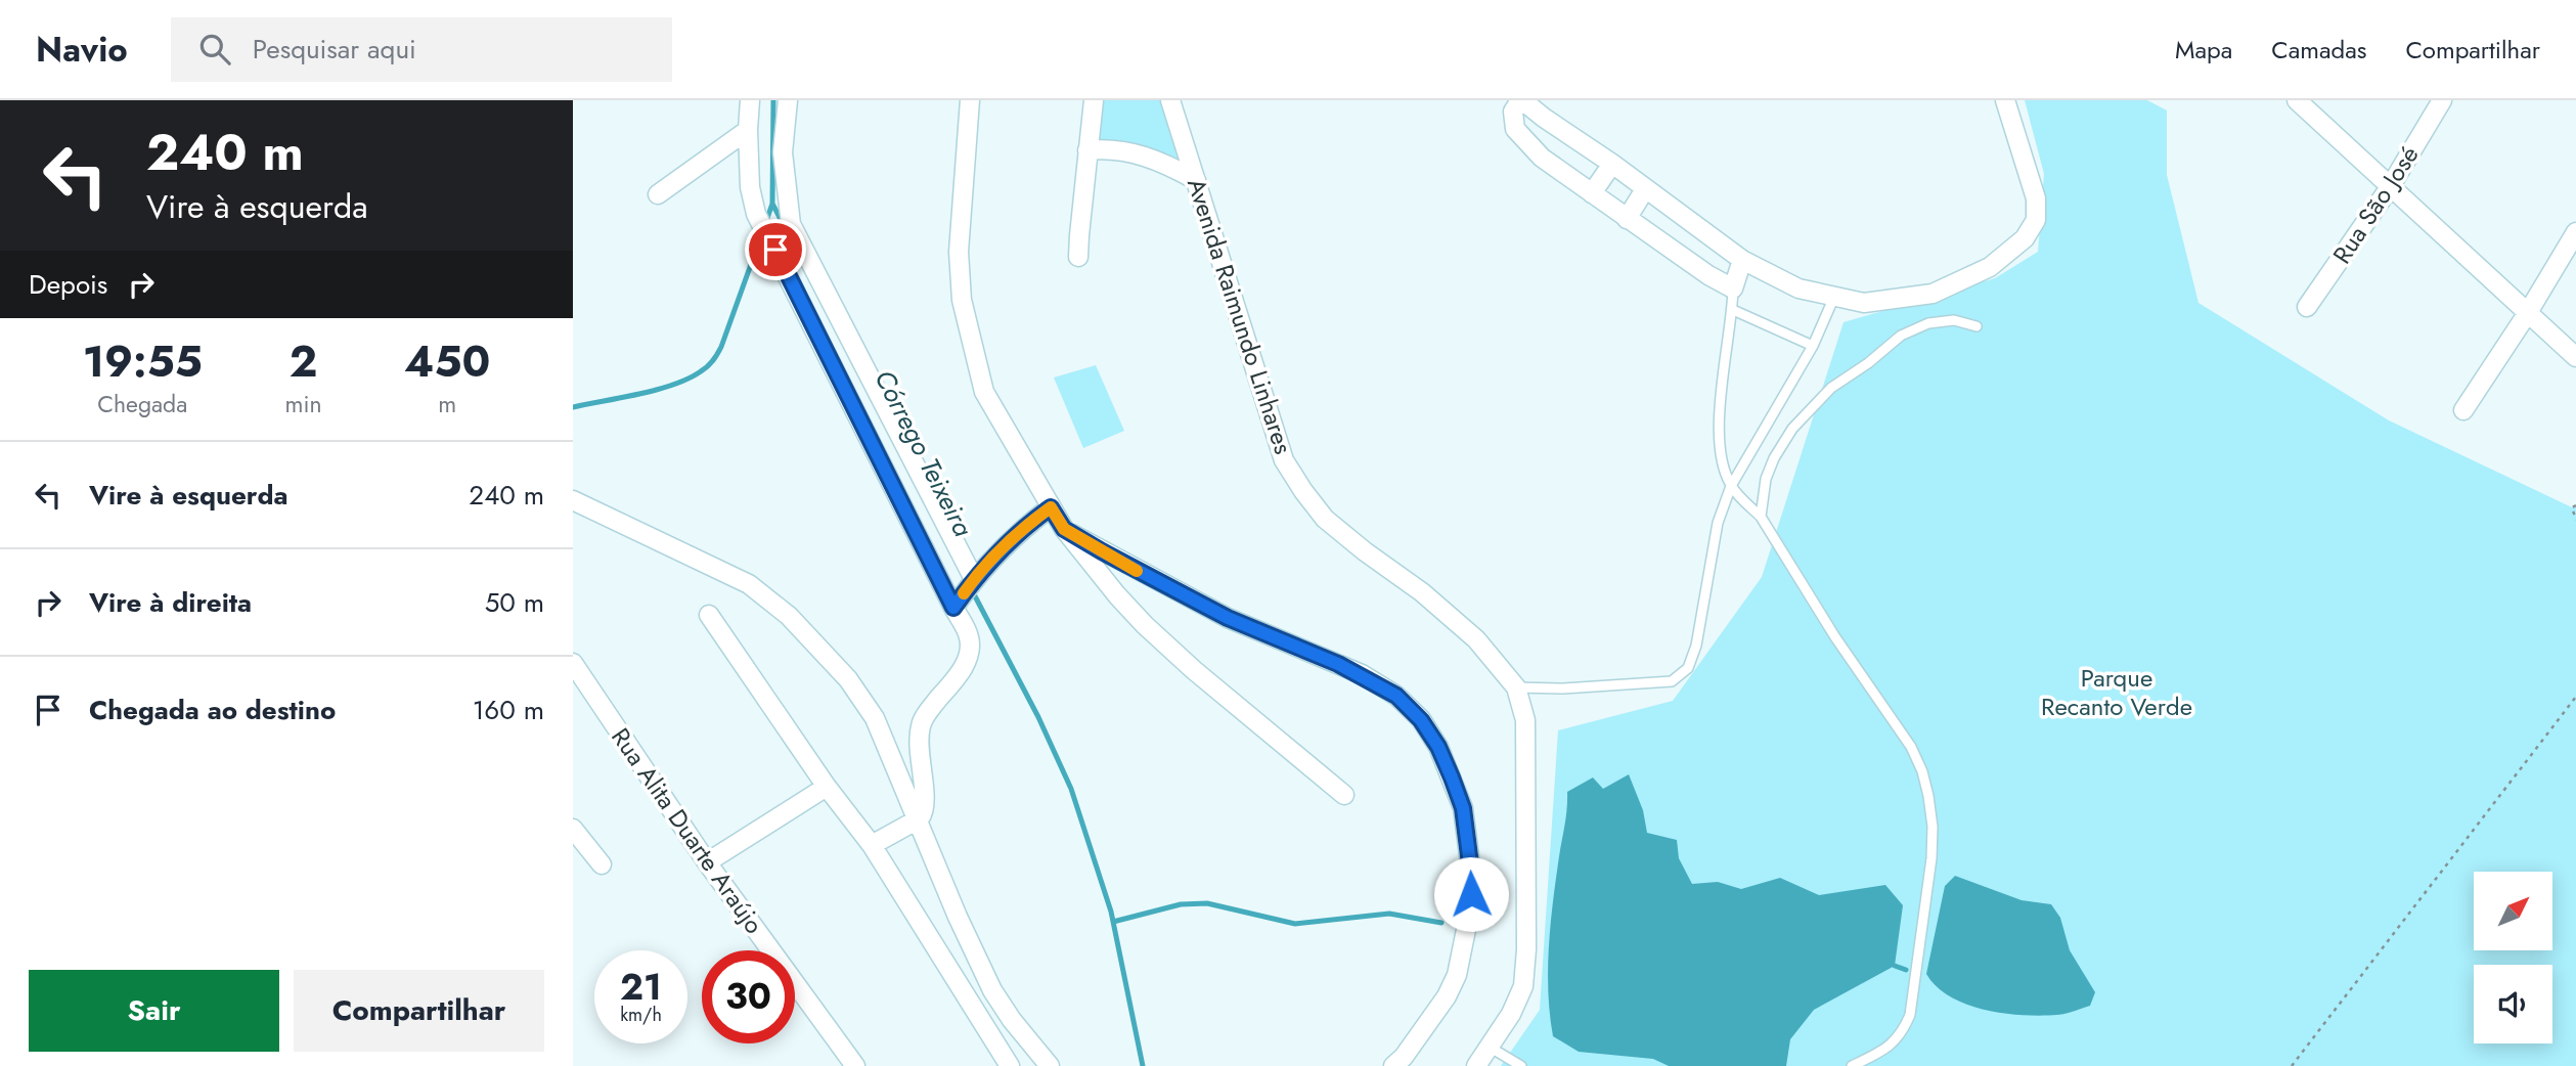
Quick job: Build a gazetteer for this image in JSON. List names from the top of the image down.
{
  "streets": {
    "street": ["Rua São José", "Avenida Raimundo Linhares", "Rua Alita Duarte Araújo"]
  },
  "water": ["Córrego Teixeira"],
  "parks": ["Parque Recanto Verde"],
  "north": "top right",
  "page": {
    "header": "Navio",
    "search": "Pesquisar aqui",
    "nav": ["Mapa", "Camadas", "Compartilhar"],
    "turn": ["240 m", "Vire à esquerda"],
    "then": "Depois",
    "eta": [
      "19:55",
      "Chegada",
      "2",
      "min",
      "450",
      "m"
    ],
    "list": [
      {
        "name": "Vire à esquerda",
        "value": "240 m"
      },
      {
        "name": "Vire à direita",
        "value": "50 m"
      },
      {
        "name": "Chegada ao destino",
        "value": "160 m"
      }
    ],
    "speed": "21 km/h",
    "limit": "30",
    "buttons": ["Sair", "Compartilhar"]
  }
}
